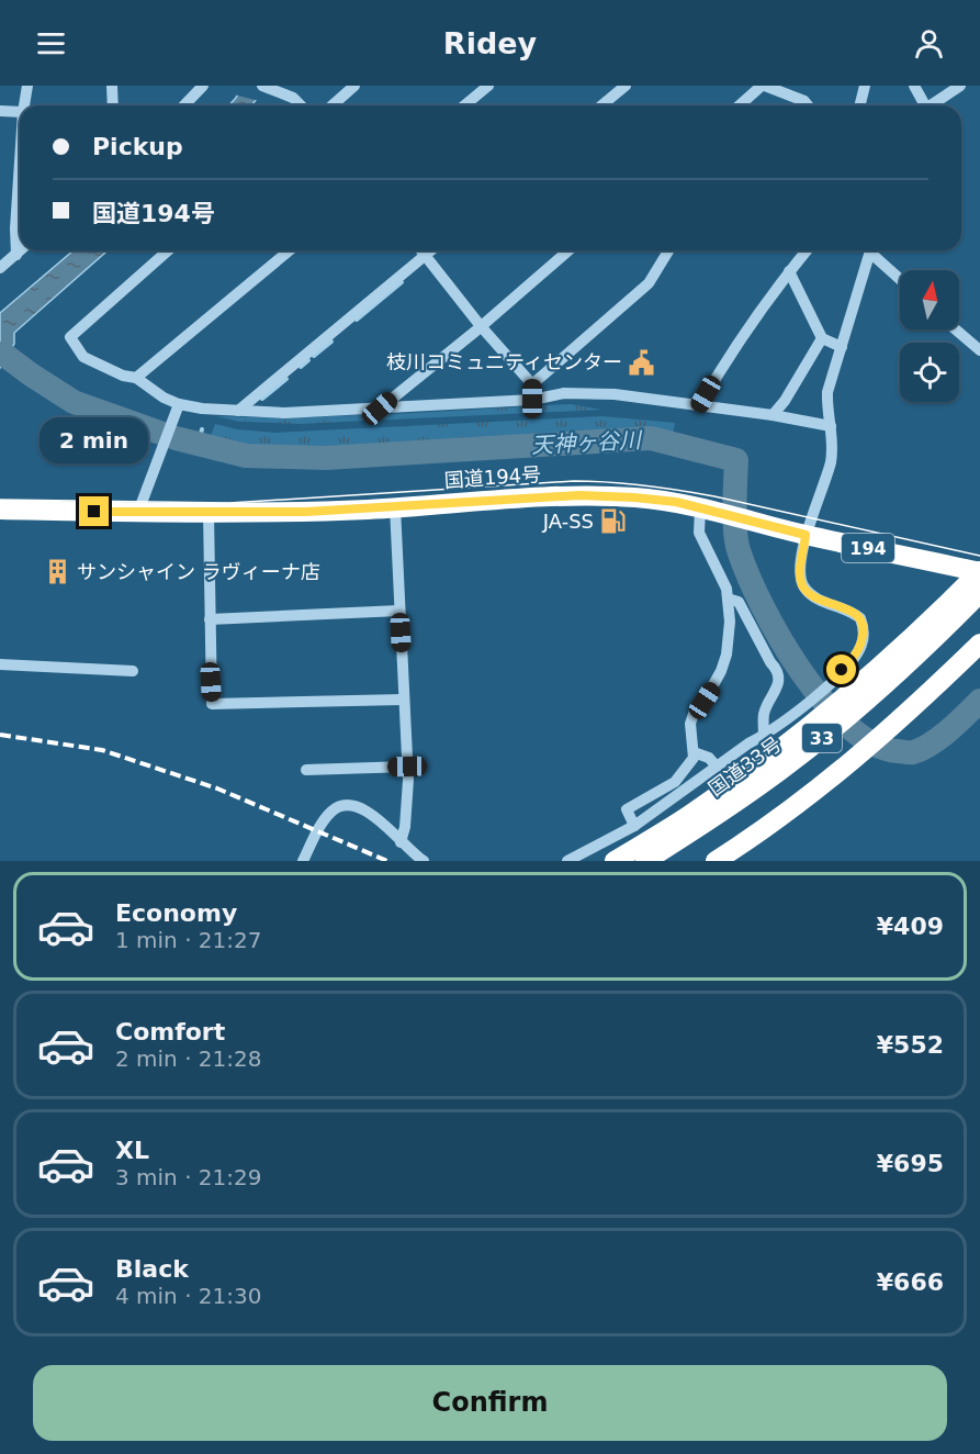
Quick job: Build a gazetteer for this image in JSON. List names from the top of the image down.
{
  "streets": {
    "highway": [
      "国道194号",
      "194",
      "33",
      "国道33号"
    ]
  },
  "water": ["天神ヶ谷川"],
  "places": {
    "public building": ["枝川コミュニティセンター"],
    "fuel station": ["JA-SS"],
    "building": ["サンシャイン ラヴィーナ店"]
  },
  "north": "top",
  "page": {
    "header": "Ridey",
    "banner": ["Pickup", "国道194号"],
    "bubble": "2 min",
    "list": [
      {
        "name": "Economy",
        "note": "1 min · 21:27",
        "value": "¥409"
      },
      {
        "name": "Comfort",
        "note": "2 min · 21:28",
        "value": "¥552"
      },
      {
        "name": "XL",
        "note": "3 min · 21:29",
        "value": "¥695"
      },
      {
        "name": "Black",
        "note": "4 min · 21:30",
        "value": "¥666"
      }
    ],
    "buttons": "Confirm"
  }
}
